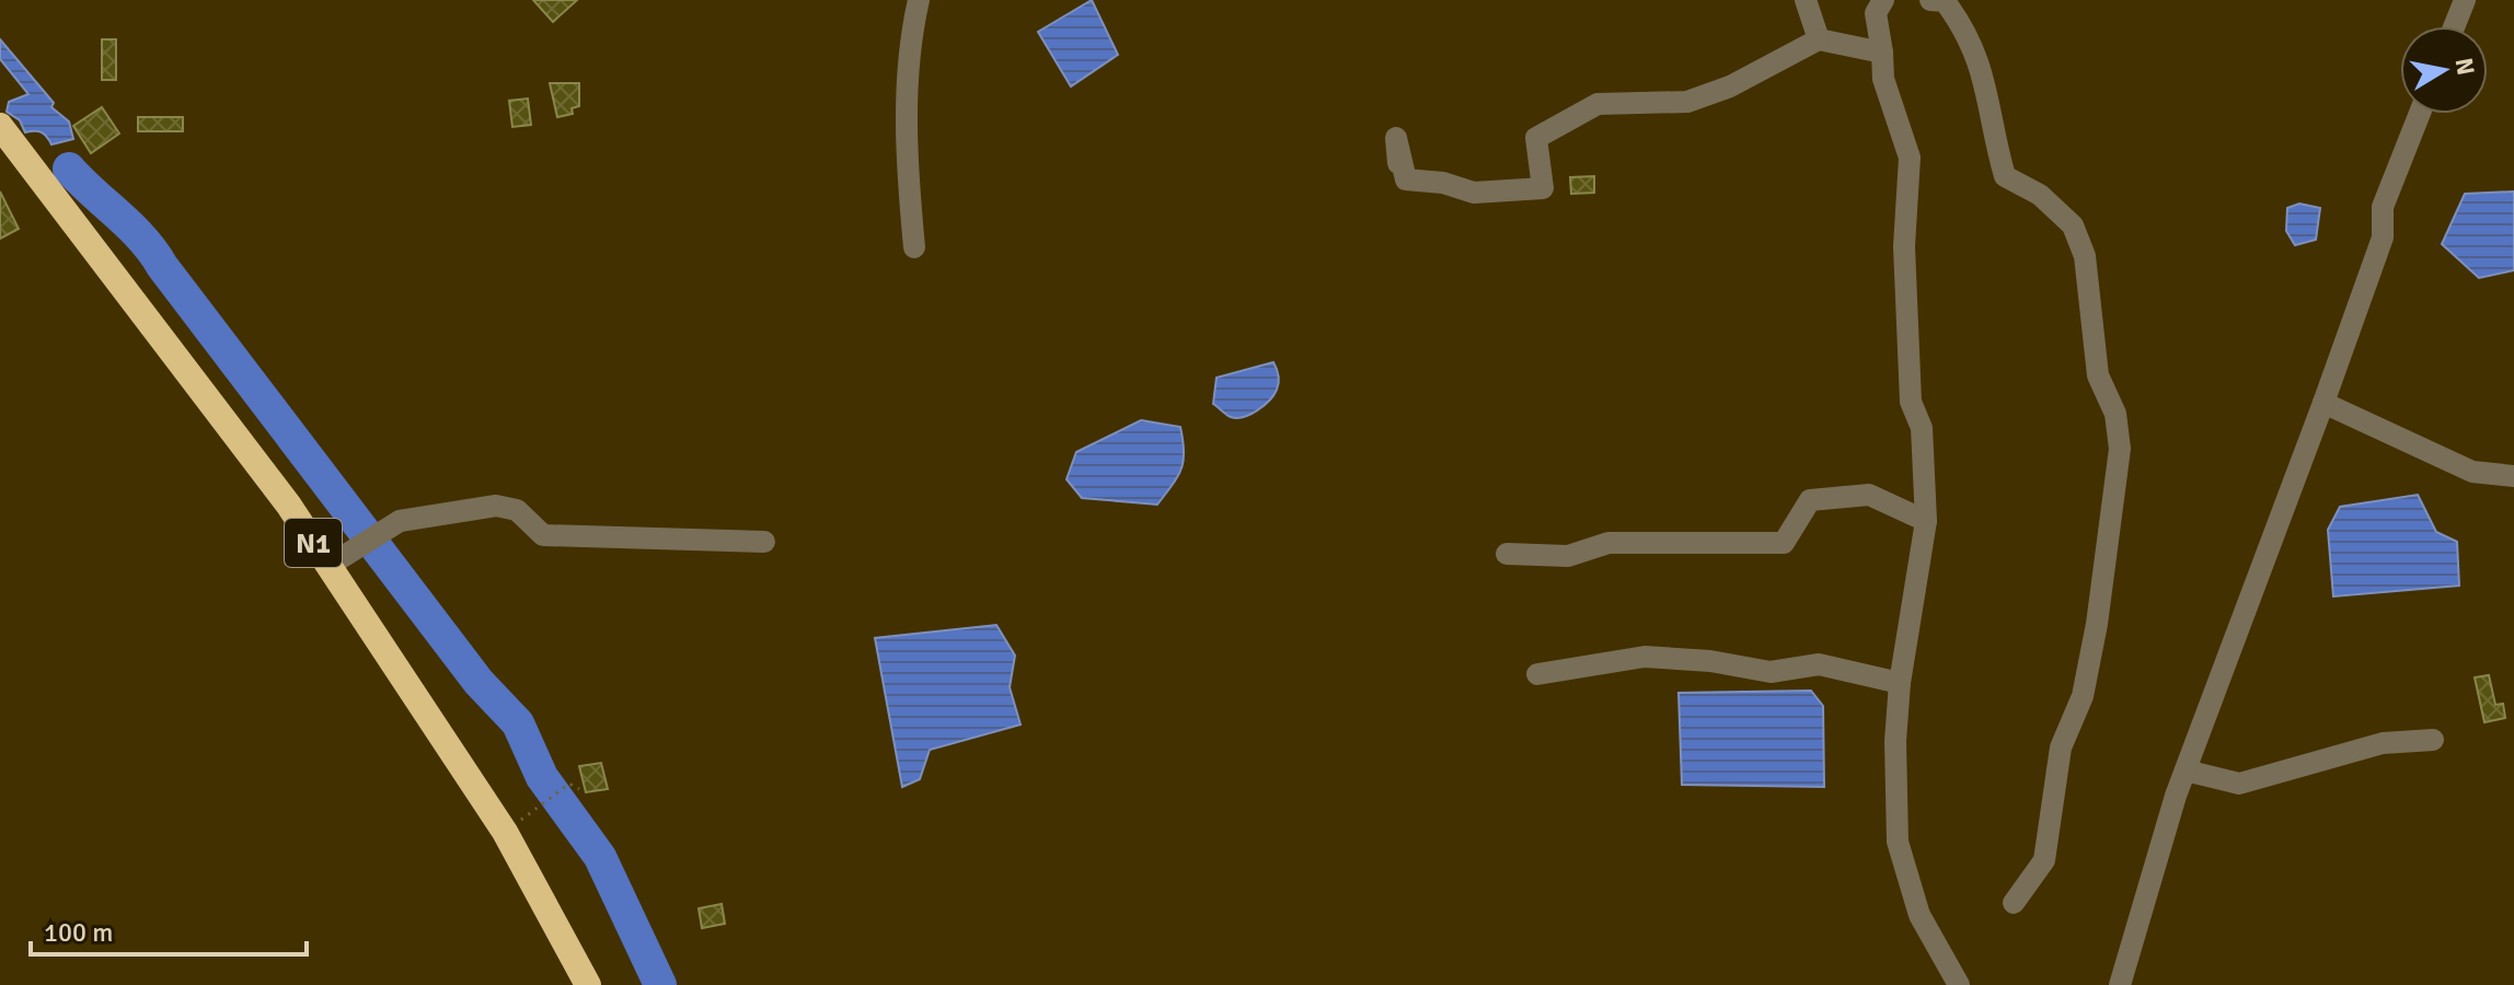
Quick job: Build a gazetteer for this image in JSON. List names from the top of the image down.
{
  "streets": {
    "highway": ["N1"]
  },
  "scale_bar": "100 m",
  "north": "right"
}
